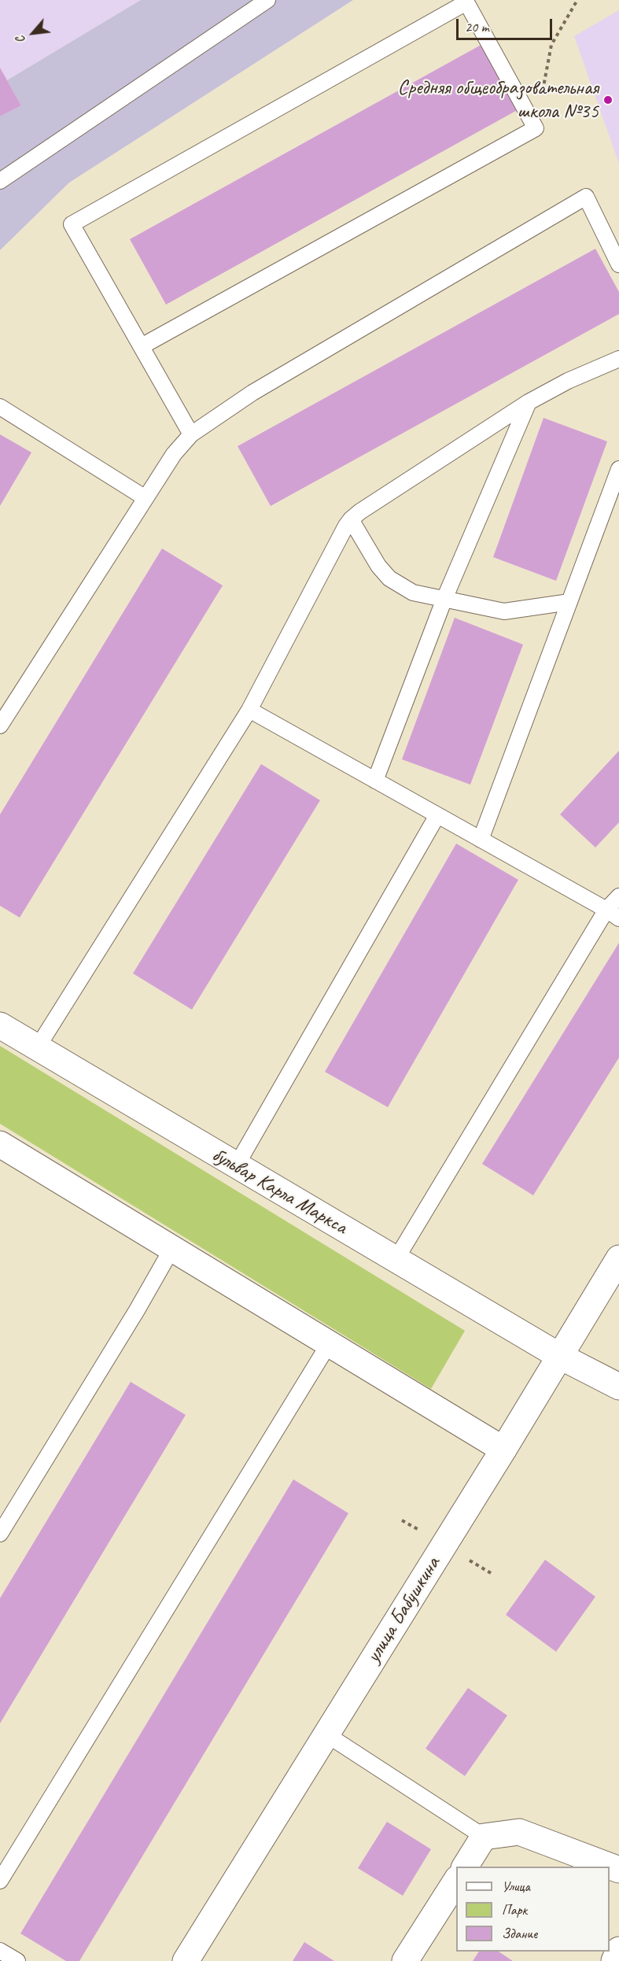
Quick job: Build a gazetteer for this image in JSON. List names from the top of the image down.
{
  "streets": {
    "street": ["бульвар Карла Маркса", "улица Бабушкина"]
  },
  "crossings": [
    ["бульвар Карла Маркса", "улица Бабушкина"]
  ],
  "places": ["Средняя общеобразовательная школа №35"],
  "legend": ["Улица", "Парк", "Здание"],
  "scale_bar": "20 m",
  "north": "bottom left"
}
